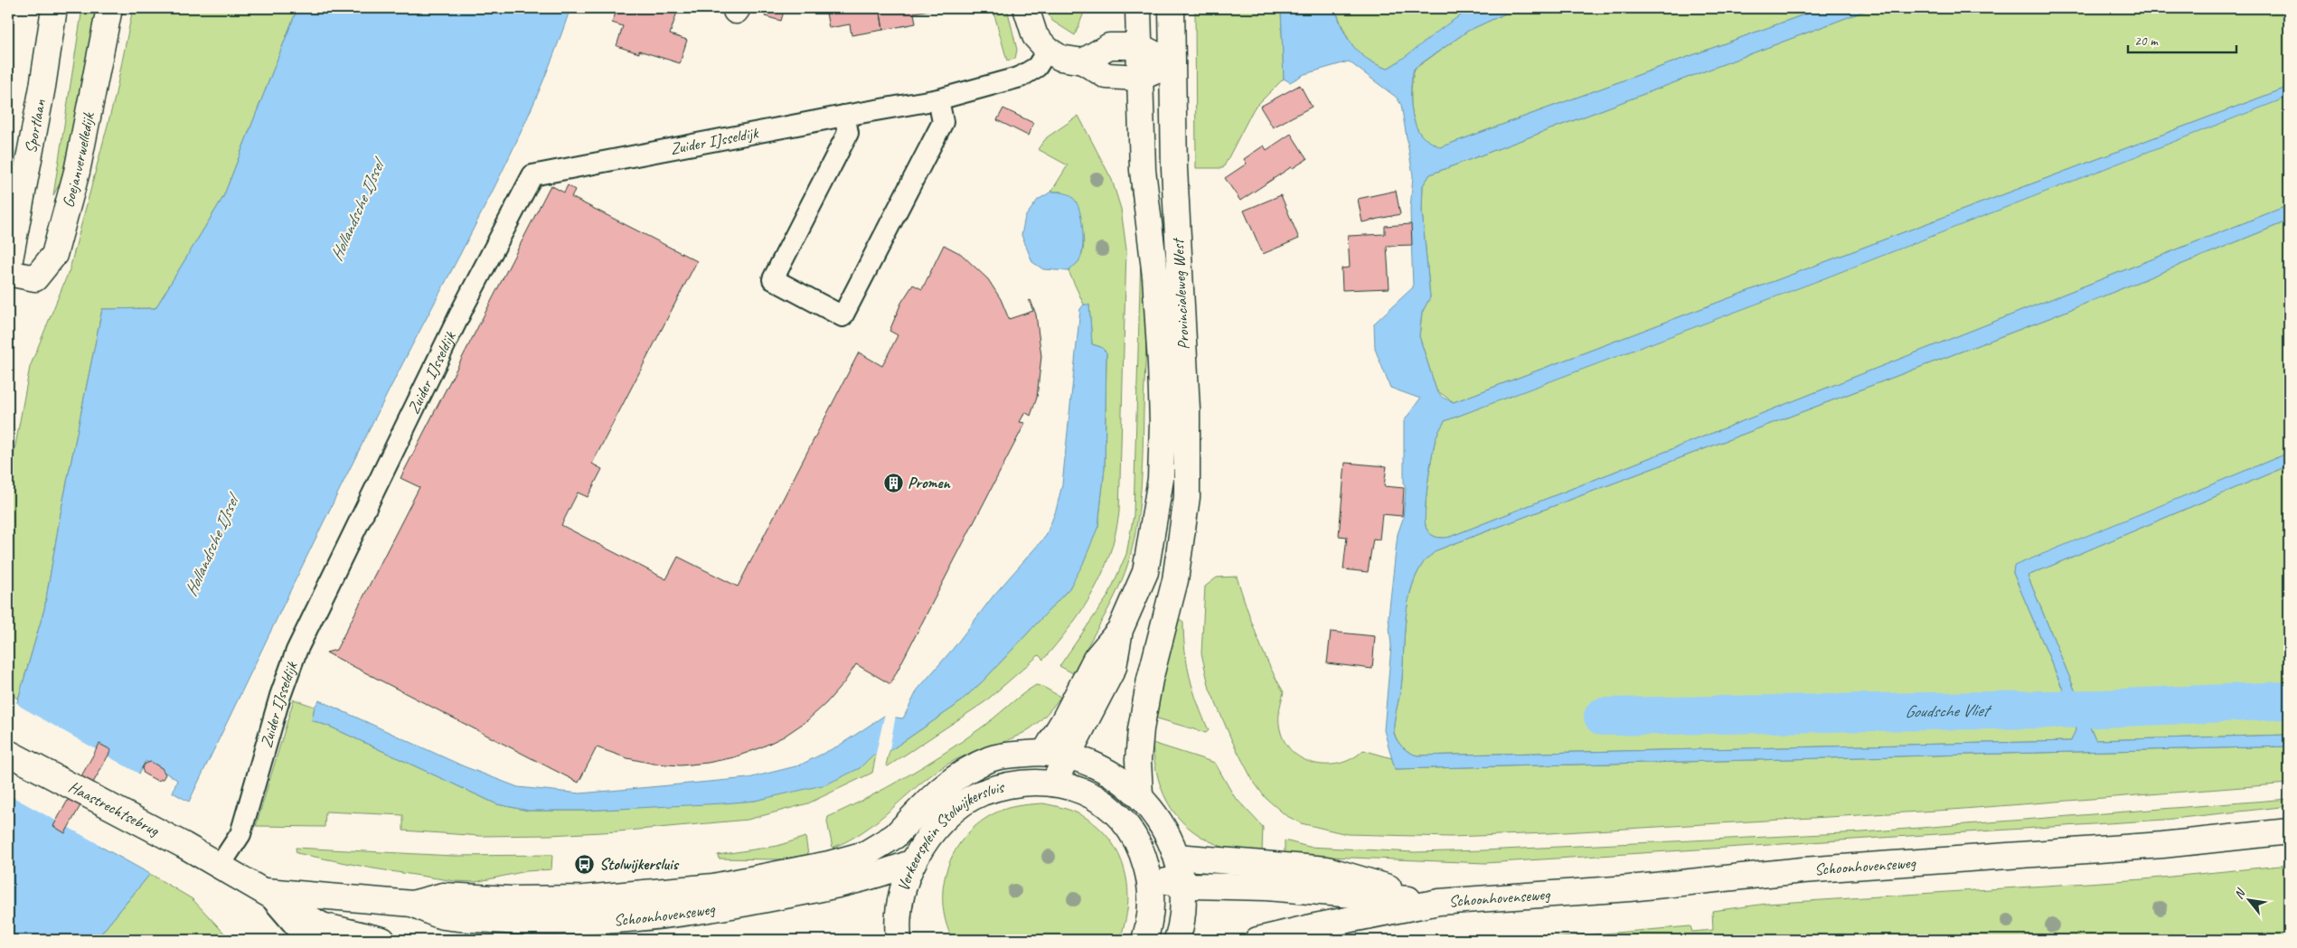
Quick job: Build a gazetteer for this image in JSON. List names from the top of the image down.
{
  "streets": {
    "main road": [
      "Sportlaan",
      "Goejanverwelledijk",
      "Provincialeweg West",
      "Haastrechtsebrug",
      "Verkeersplein Stolwijkersluis",
      "Schoonhovenseweg"
    ],
    "lane": ["Zuider IJsseldijk"]
  },
  "crossings": [
    ["Zuider IJsseldijk", "Haastrechtsebrug"],
    ["Zuider IJsseldijk", "Schoonhovenseweg"],
    ["Provincialeweg West", "Verkeersplein Stolwijkersluis"],
    ["Haastrechtsebrug", "Schoonhovenseweg"],
    ["Verkeersplein Stolwijkersluis", "Schoonhovenseweg"]
  ],
  "water": ["Hollandsche IJssel", "Goudsche Vliet"],
  "places": {
    "building": ["Promen"],
    "bus stop": ["Stolwijkersluis"]
  },
  "scale_bar": "20 m",
  "north": "top left"
}
